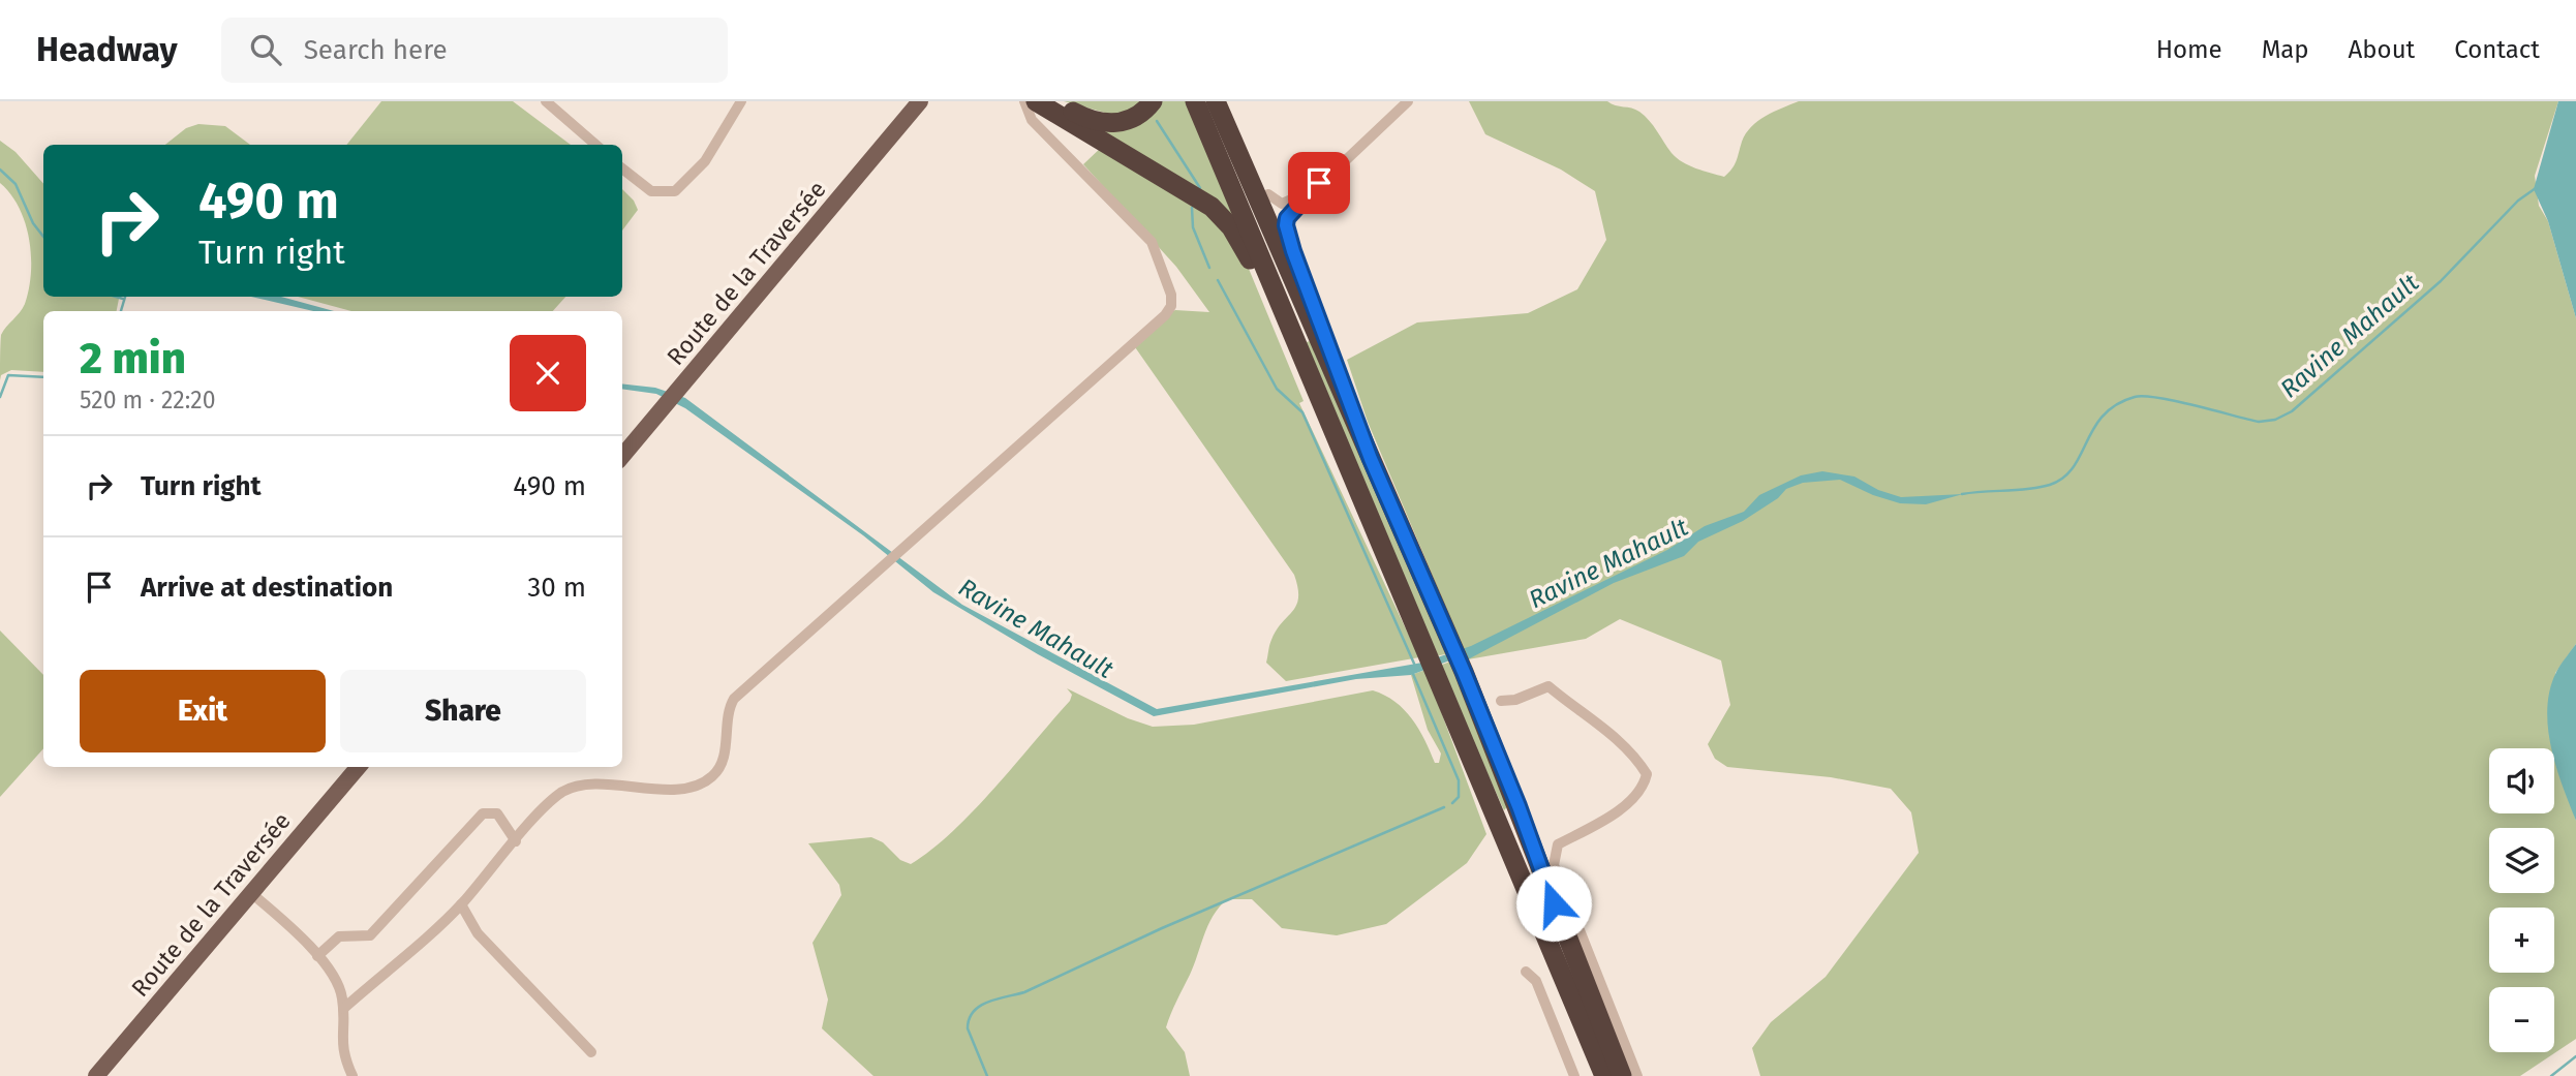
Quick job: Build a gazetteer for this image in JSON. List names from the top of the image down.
{
  "streets": {
    "main road": ["Route de la Traversée"]
  },
  "water": ["Ravine Mahault"],
  "page": {
    "header": "Headway",
    "search": "Search here",
    "nav": [
      "Home",
      "Map",
      "About",
      "Contact"
    ],
    "turn": ["490 m", "Turn right"],
    "heading": ["2 min", "520 m · 22:20"],
    "list": [
      {
        "name": "Turn right",
        "value": "490 m"
      },
      {
        "name": "Arrive at destination",
        "value": "30 m"
      }
    ],
    "buttons": ["Exit", "Share"],
    "map_buttons": ["+", "−"]
  }
}
